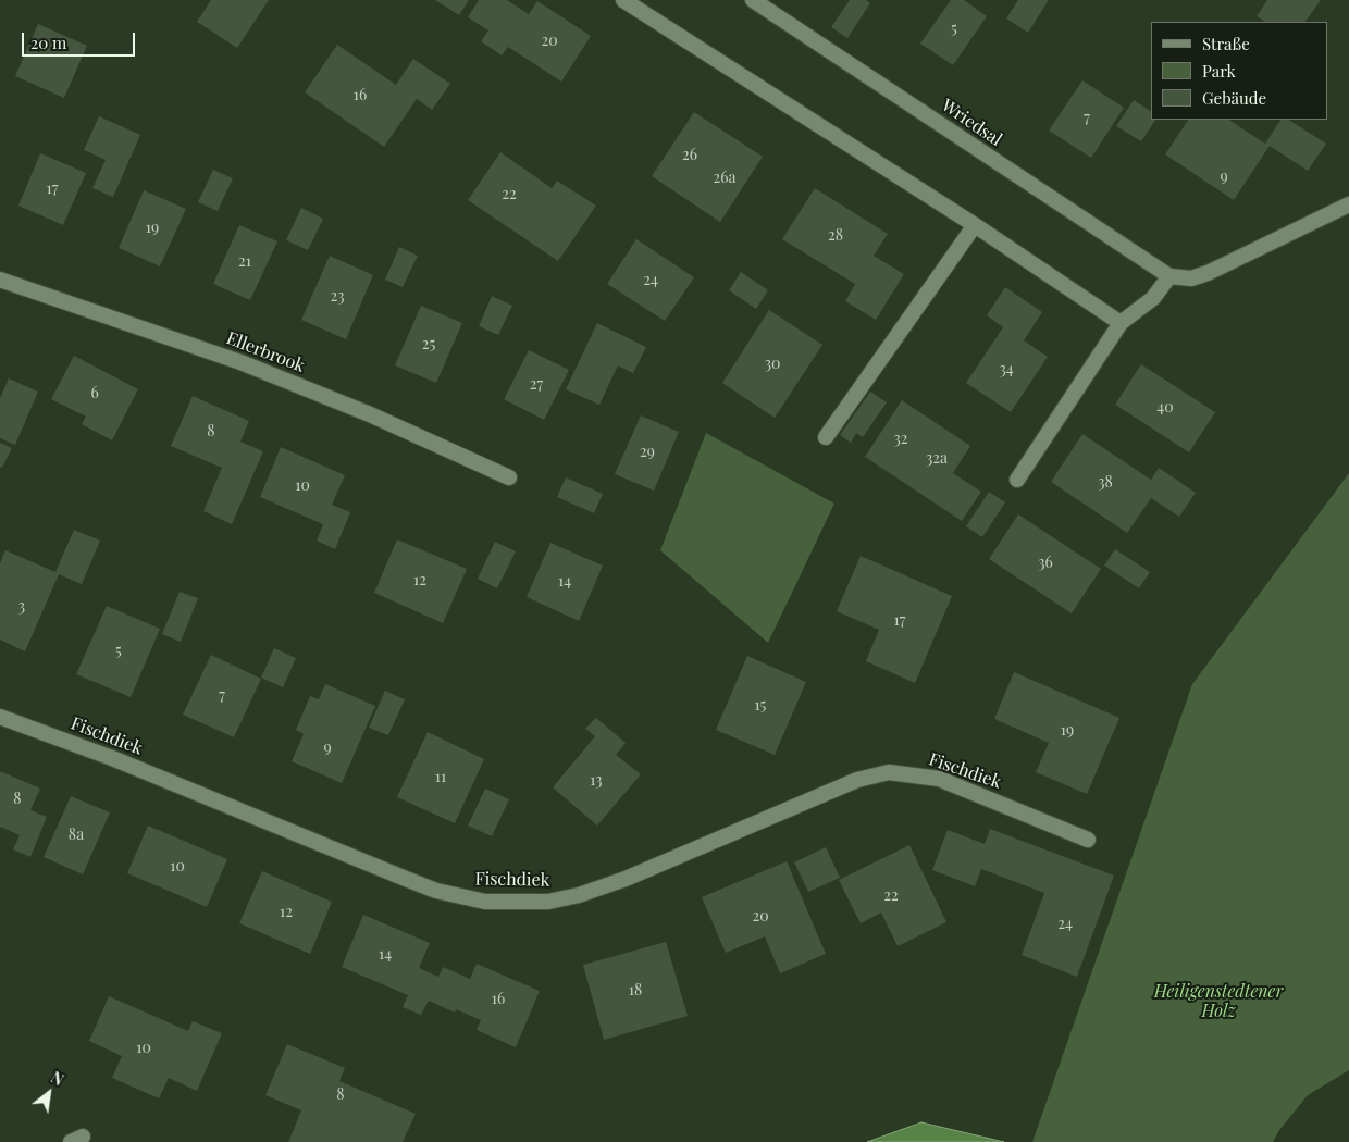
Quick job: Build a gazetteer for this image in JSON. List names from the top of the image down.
{
  "streets": {
    "street": ["Wriedsal", "Ellerbrook", "Fischdiek"]
  },
  "parks": ["Heiligenstedtener Holz"],
  "house_numbers": [
    "5",
    "20",
    "16",
    "7",
    "26",
    "9",
    "26a",
    "17",
    "22",
    "19",
    "28",
    "21",
    "24",
    "23",
    "25",
    "30",
    "34",
    "27",
    "6",
    "40",
    "8",
    "32",
    "29",
    "32a",
    "38",
    "10",
    "36",
    "12",
    "14",
    "3",
    "17",
    "5",
    "7",
    "15",
    "19",
    "9",
    "11",
    "13",
    "8",
    "8a",
    "10",
    "22",
    "12",
    "20",
    "24",
    "14",
    "18",
    "16",
    "10",
    "8"
  ],
  "legend": ["Straße", "Park", "Gebäude"],
  "scale_bar": "20 m",
  "north": "top right"
}
